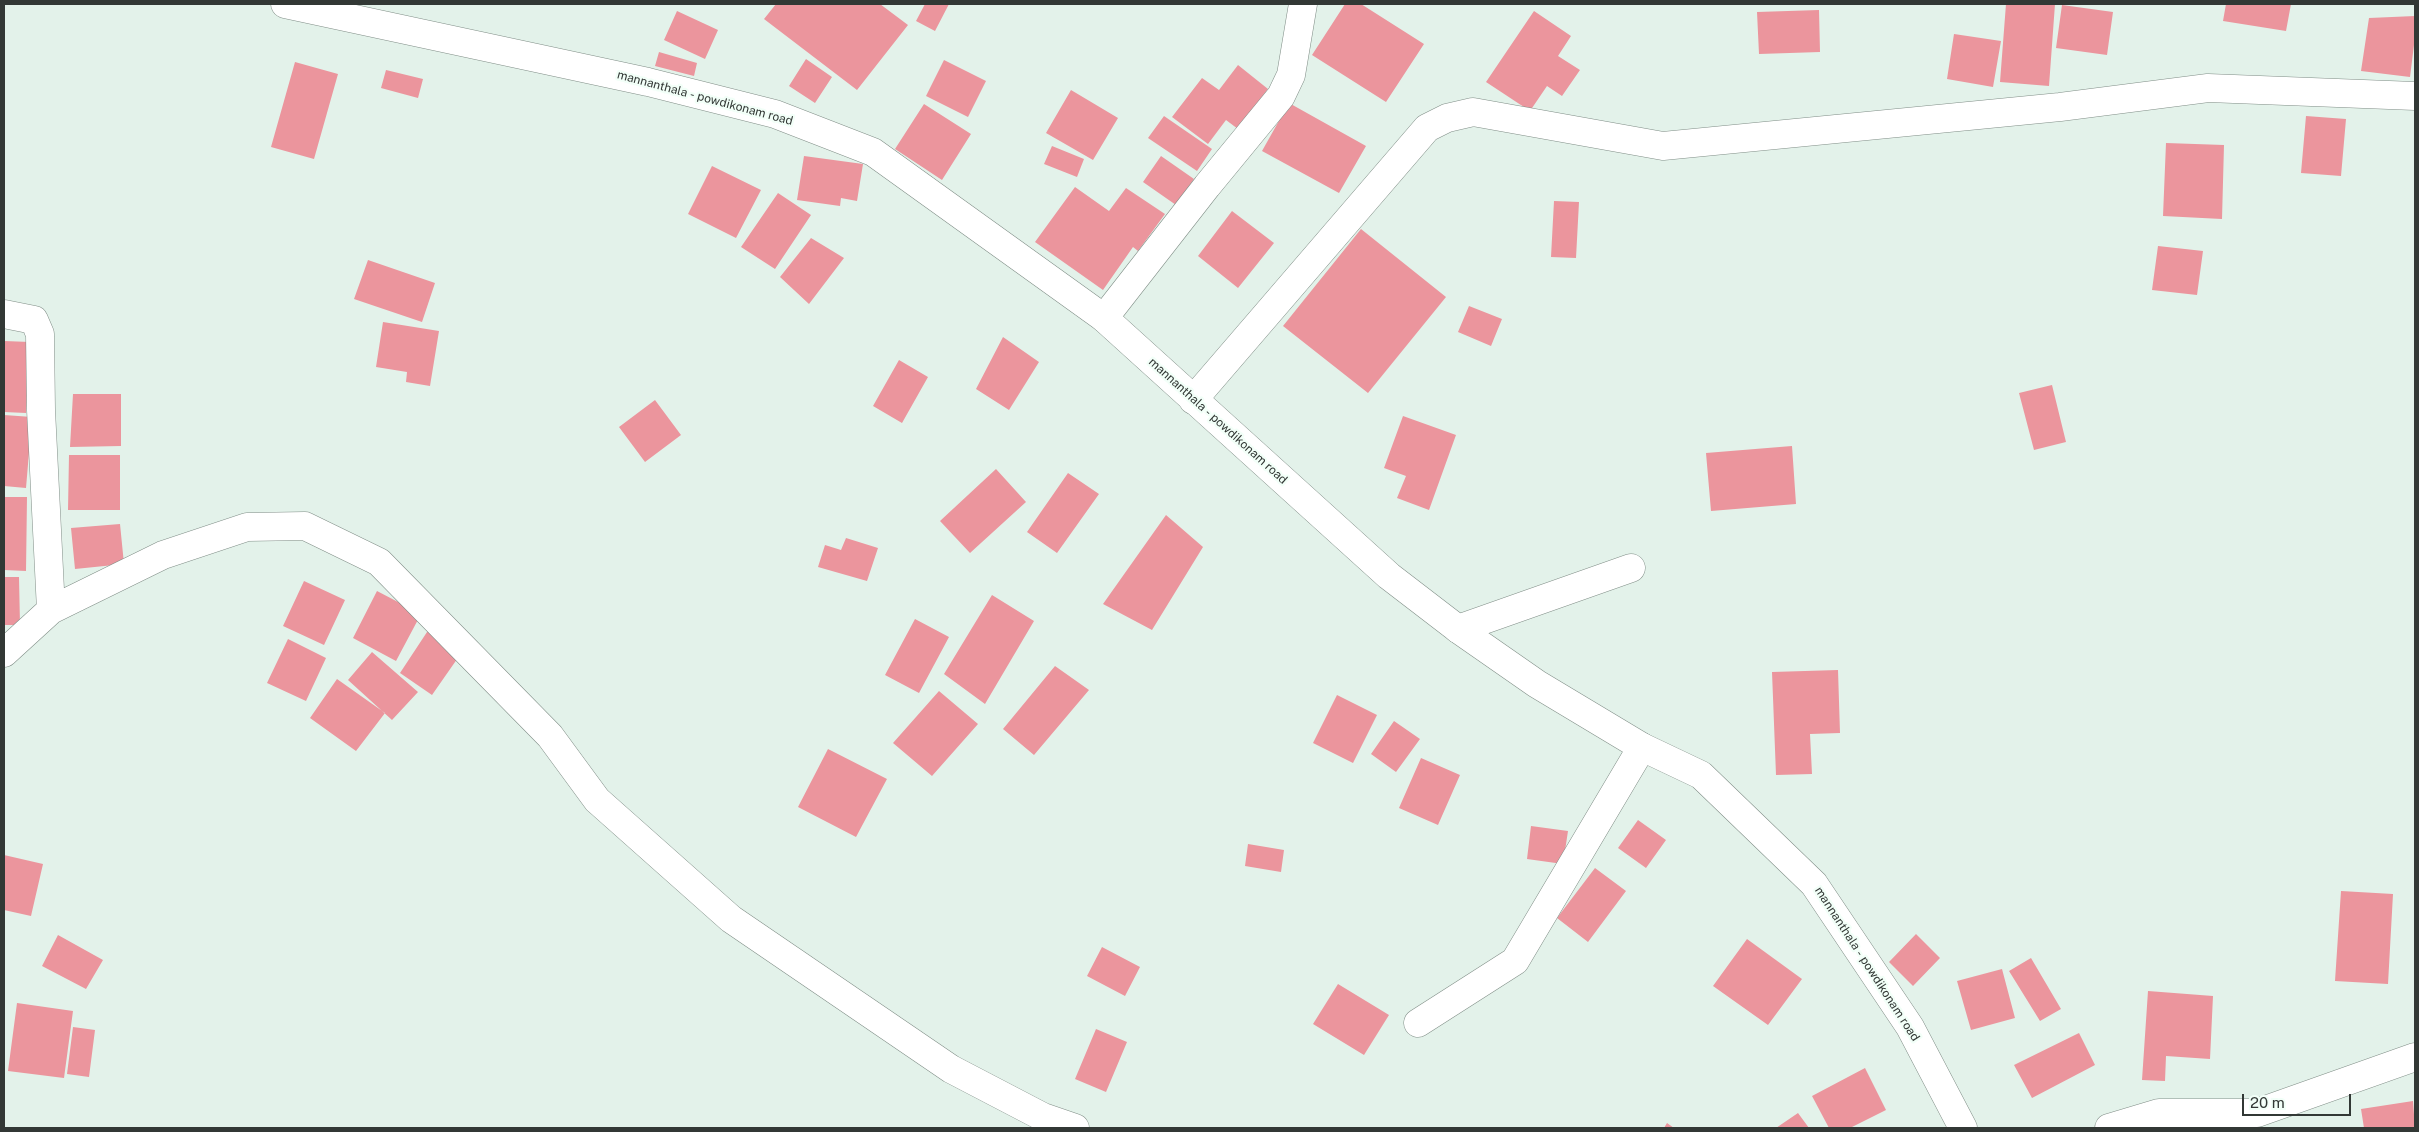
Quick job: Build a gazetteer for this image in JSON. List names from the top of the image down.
{
  "streets": {
    "street": ["mannanthala - powdikonam road"]
  },
  "scale_bar": "20 m"
}
